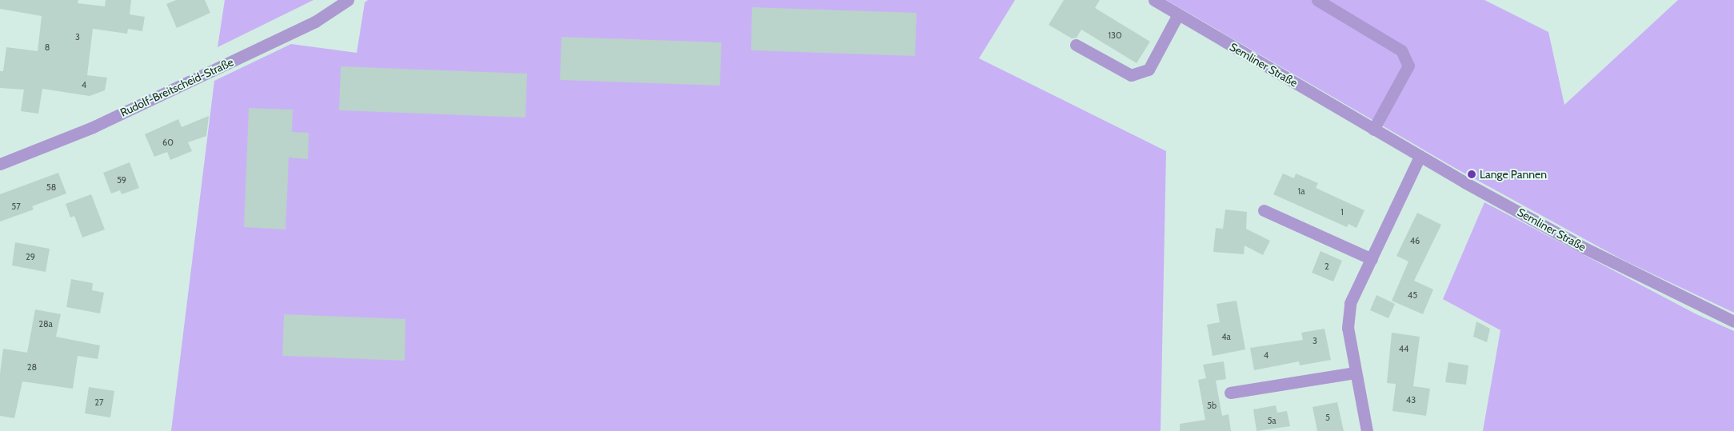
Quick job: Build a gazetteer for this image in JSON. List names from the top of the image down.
{
  "streets": {
    "street": ["Semliner Straße", "Rudolf-Breitscheid-Straße"]
  },
  "places": ["Lange Pannen"],
  "house_numbers": [
    "130",
    "3",
    "8",
    "4",
    "60",
    "59",
    "58",
    "1a",
    "57",
    "1",
    "46",
    "29",
    "2",
    "45",
    "28a",
    "4a",
    "3",
    "44",
    "4",
    "28",
    "43",
    "27",
    "5b",
    "5",
    "5a"
  ]
}
